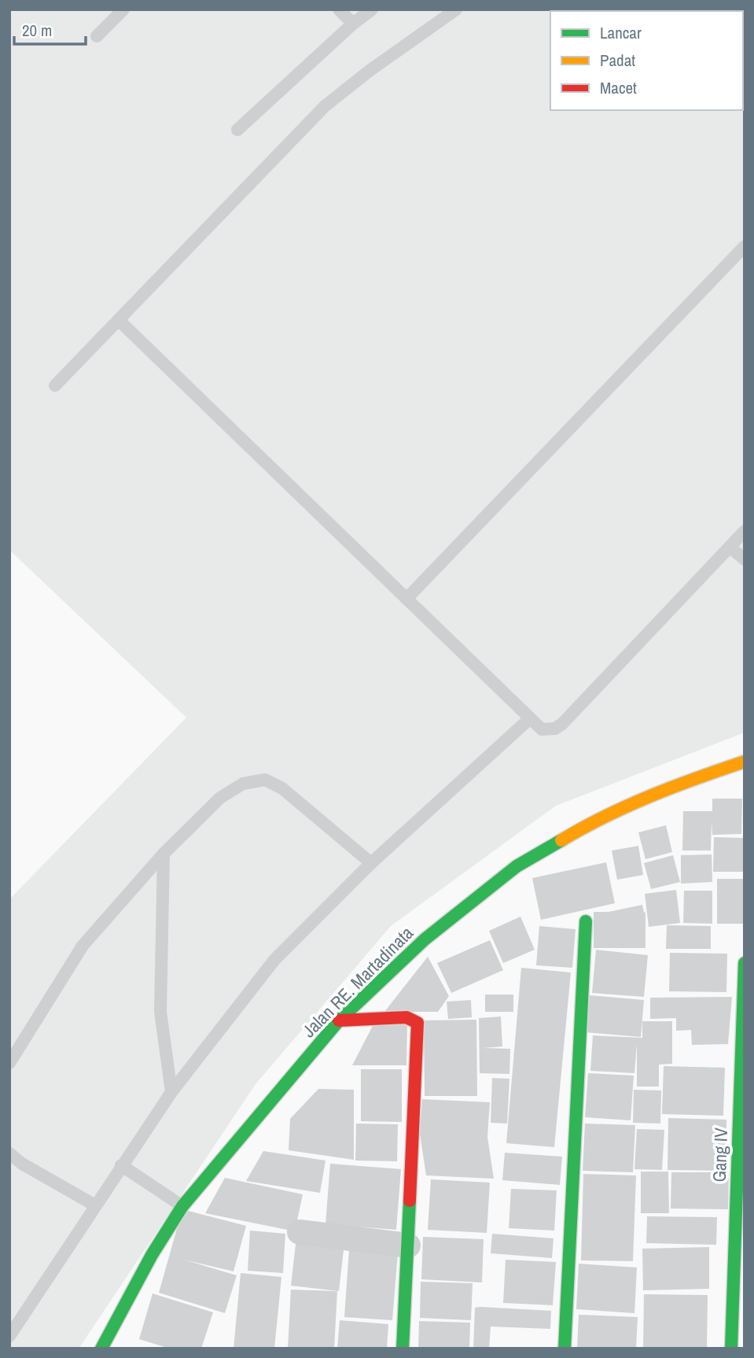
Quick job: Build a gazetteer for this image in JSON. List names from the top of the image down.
{
  "streets": {
    "street": ["Jalan RE. Martadinata", "Gang IV"]
  },
  "legend": ["Lancar", "Padat", "Macet"],
  "scale_bar": "20 m"
}
